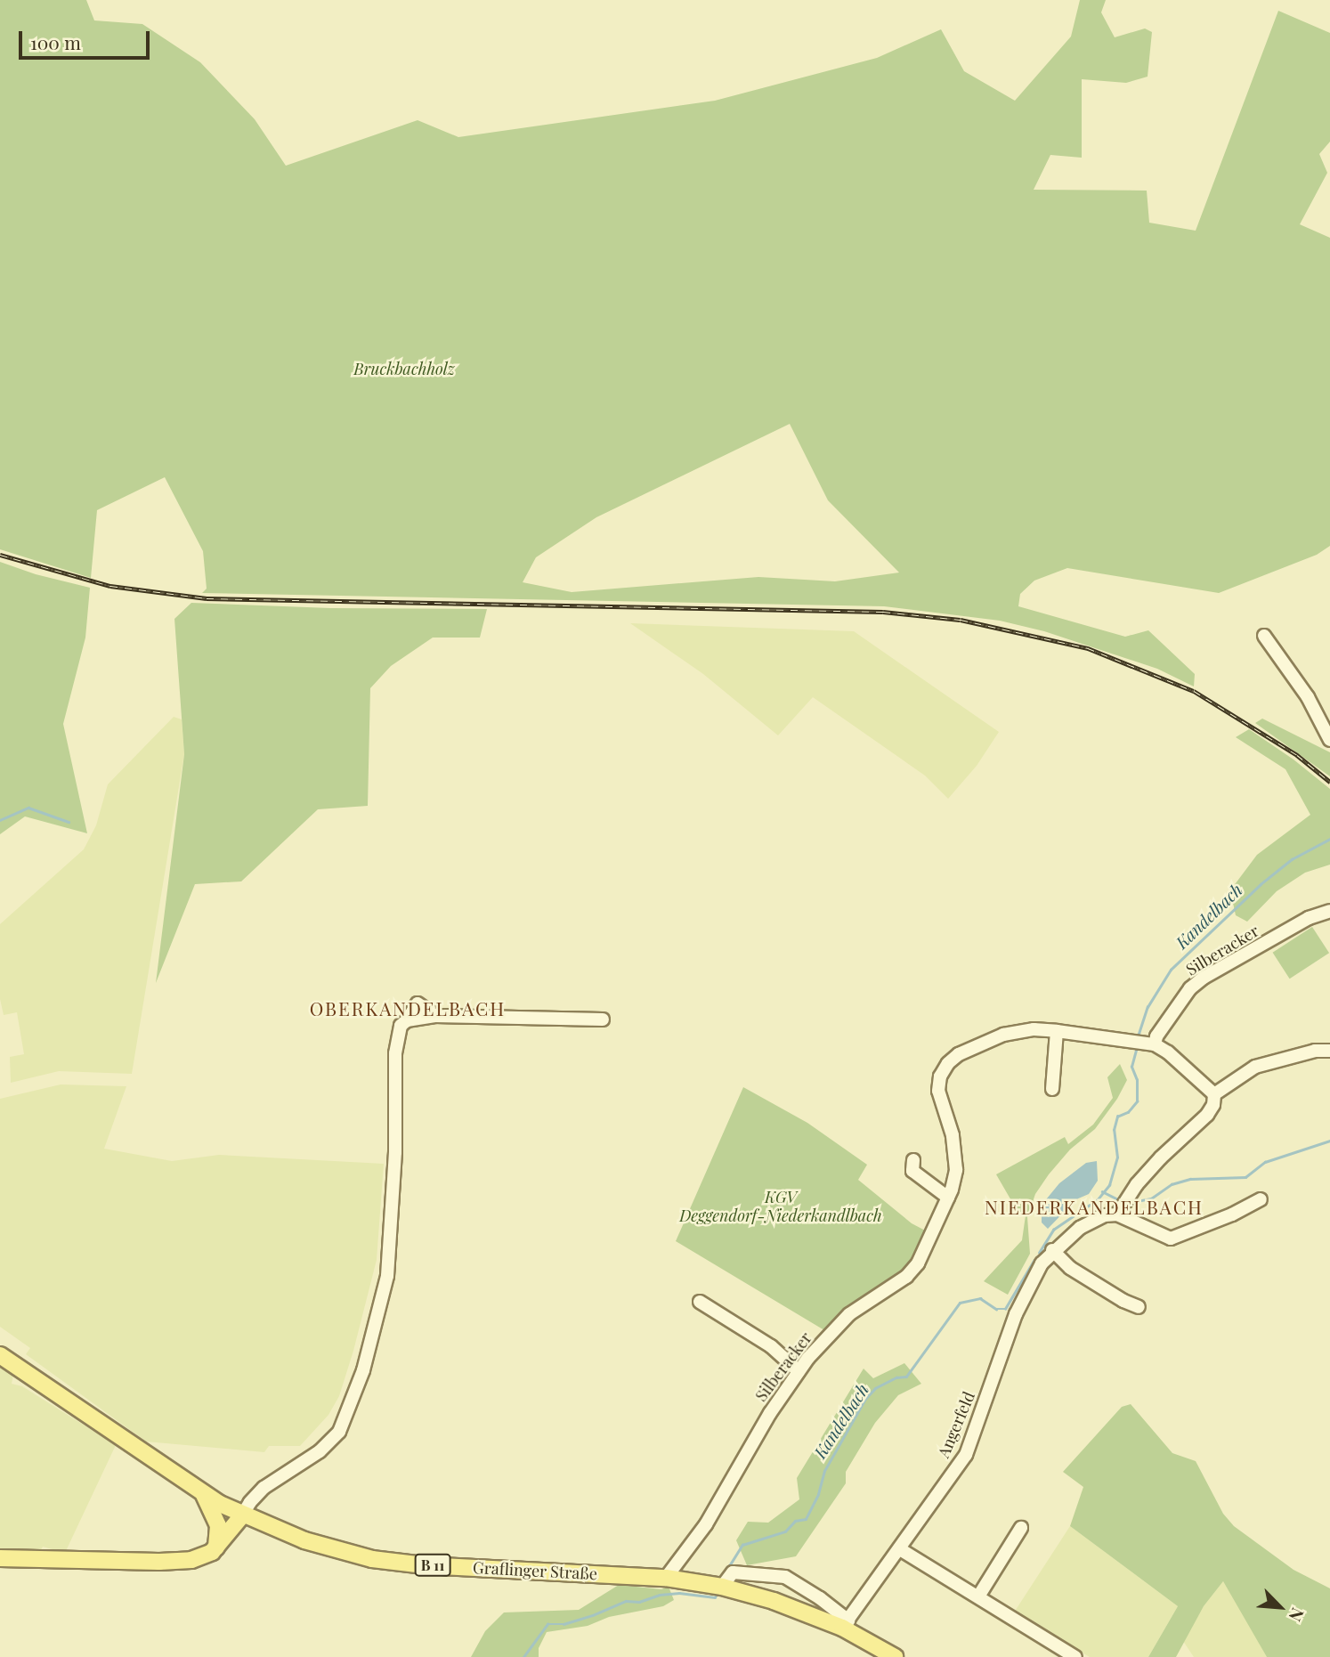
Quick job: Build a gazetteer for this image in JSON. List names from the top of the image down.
{
  "streets": {
    "main road": ["B 11", "Graflinger Straße"],
    "street": ["Silberacker", "Angerfeld"]
  },
  "crossings": [
    ["Silberacker", "Graflinger Straße"],
    ["Angerfeld", "Graflinger Straße"],
    ["B 11", "Graflinger Straße"]
  ],
  "districts": ["OBERKANDELBACH", "NIEDERKANDELBACH"],
  "water": ["Kandelbach"],
  "parks": ["Bruckbachholz", "KGV Deggendorf-Niederkandlbach"],
  "scale_bar": "100 m",
  "north": "bottom right"
}
